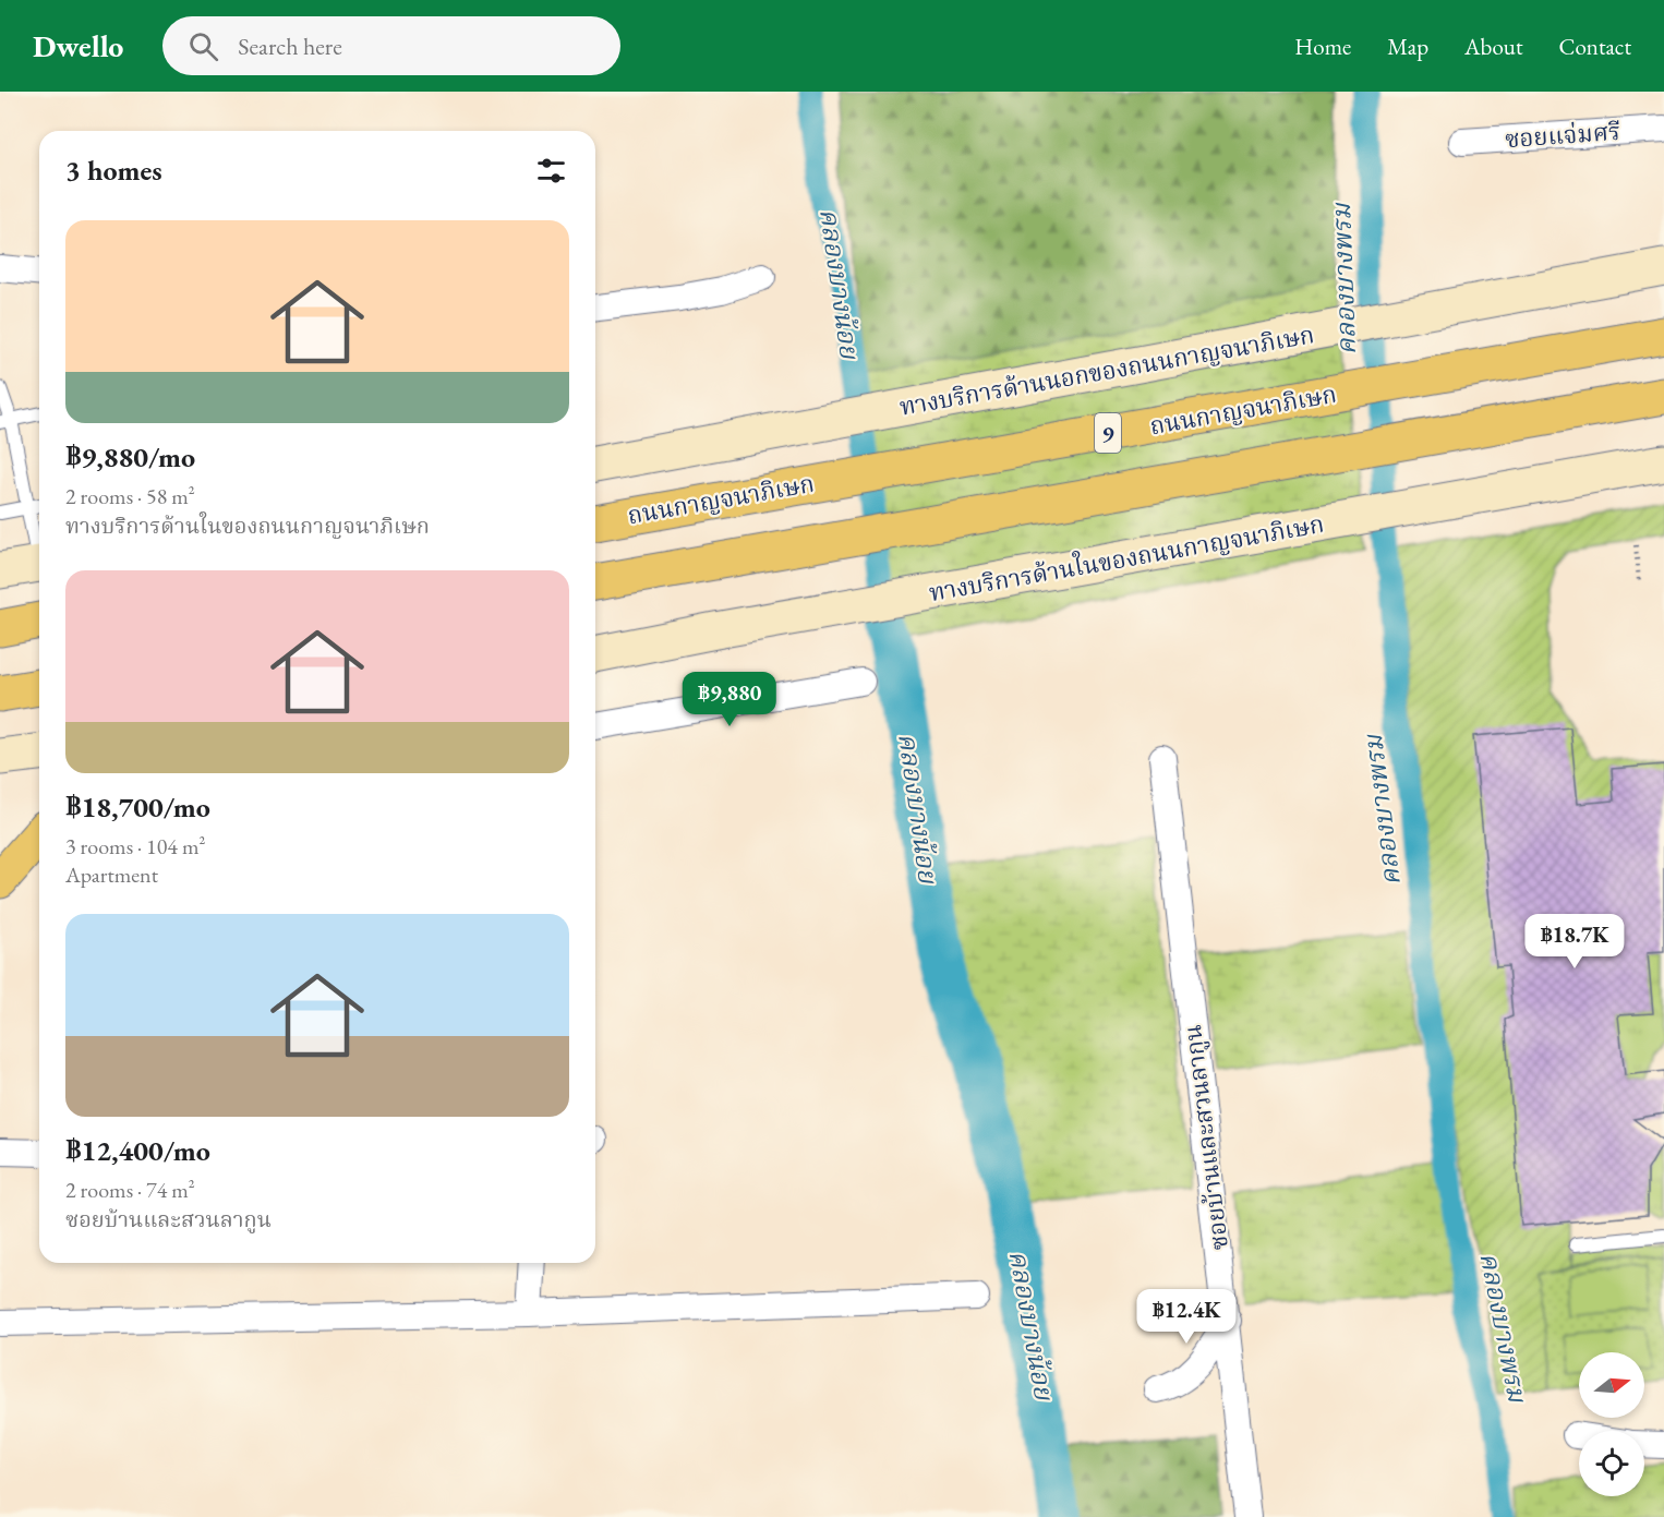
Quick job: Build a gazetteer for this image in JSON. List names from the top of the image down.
{
  "streets": {
    "main road": [
      "ทางบริการด้านนอกของถนนกาญจนาภิเษก",
      "ถนนกาญจนาภิเษก",
      "9",
      "ทางบริการด้านในของถนนกาญจนาภิเษก"
    ],
    "street": ["ซอยแจ่มศรี", "ซอยบ้านและสวนลากูน"]
  },
  "water": ["คลองบางพรม", "คลองบางน้อย"],
  "north": "right",
  "page": {
    "header": "Dwello",
    "search": "Search here",
    "nav": [
      "Home",
      "Map",
      "About",
      "Contact"
    ],
    "heading": "3 homes",
    "list": [
      {
        "name": "฿9,880/mo",
        "note": "2 rooms · 58 m² · ทางบริการด้านในของถนนกาญจนาภิเษก"
      },
      {
        "name": "฿18,700/mo",
        "note": "3 rooms · 104 m² · Apartment"
      },
      {
        "name": "฿12,400/mo",
        "note": "2 rooms · 74 m² · ซอยบ้านและสวนลากูน"
      }
    ],
    "price": ["฿9,880", "฿18.7K", "฿12.4K"]
  }
}
